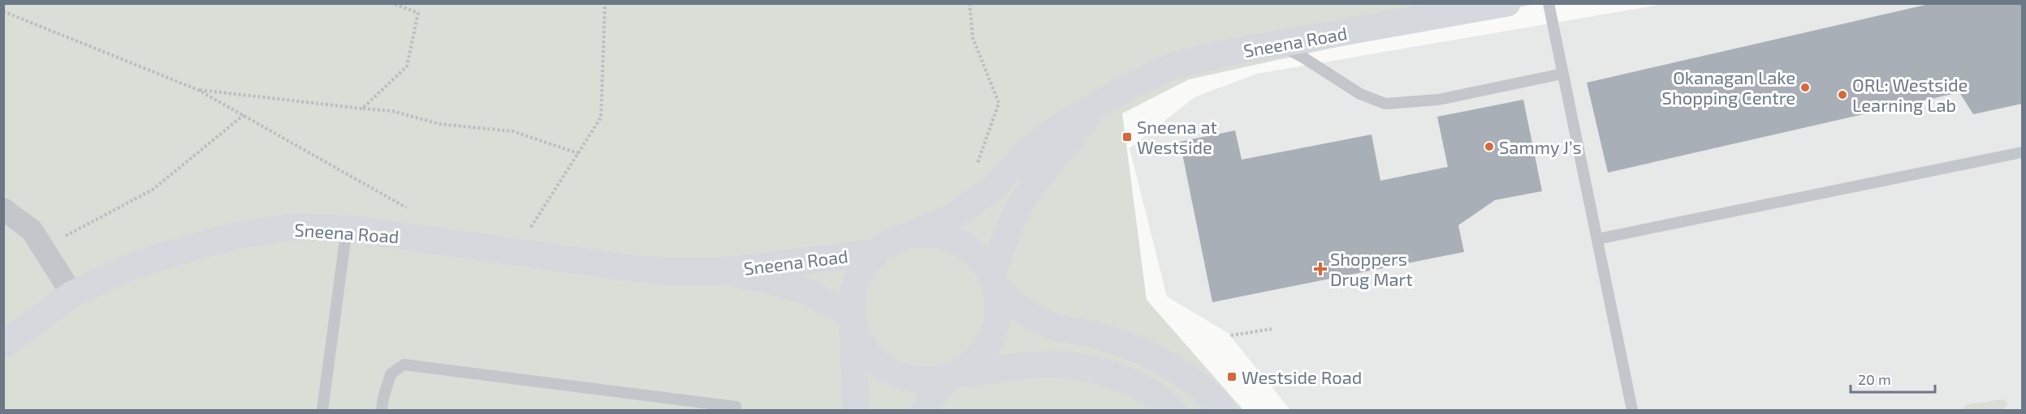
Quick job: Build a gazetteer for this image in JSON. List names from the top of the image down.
{
  "streets": {
    "main road": ["Sneena Road"]
  },
  "places": {
    "other": ["Okanagan Lake Shopping Centre", "ORL: Westside Learning Lab", "Sammy J’s"],
    "transit": ["Sneena at Westside", "Westside Road"],
    "health": ["Shoppers Drug Mart"]
  },
  "scale_bar": "20 m"
}
